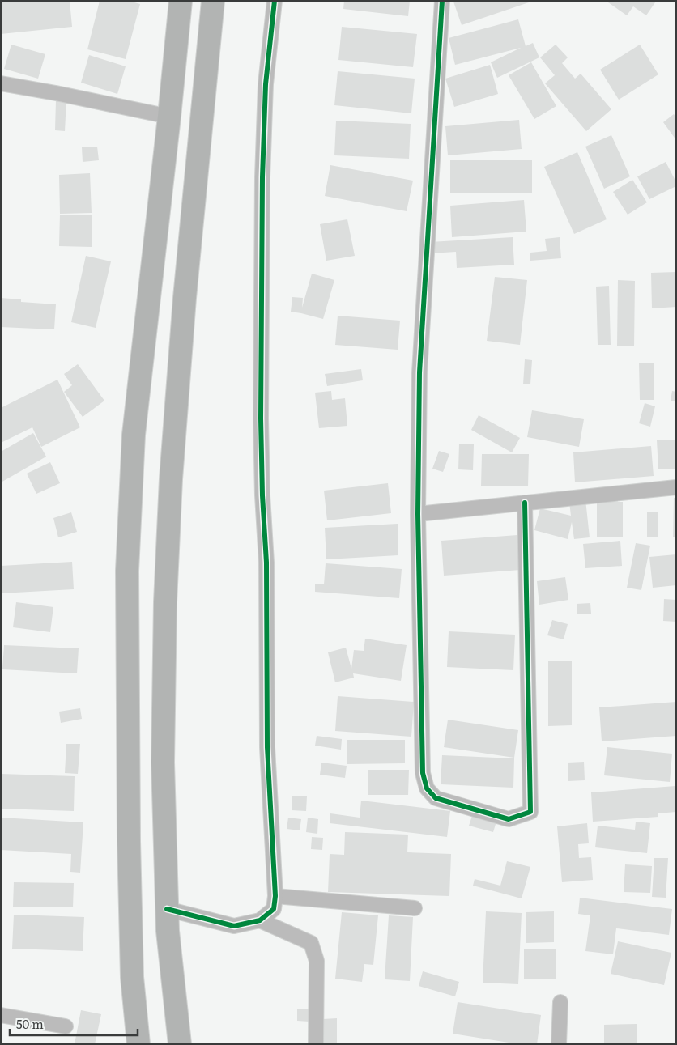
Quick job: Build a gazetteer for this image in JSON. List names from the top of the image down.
{
  "scale_bar": "50 m"
}
